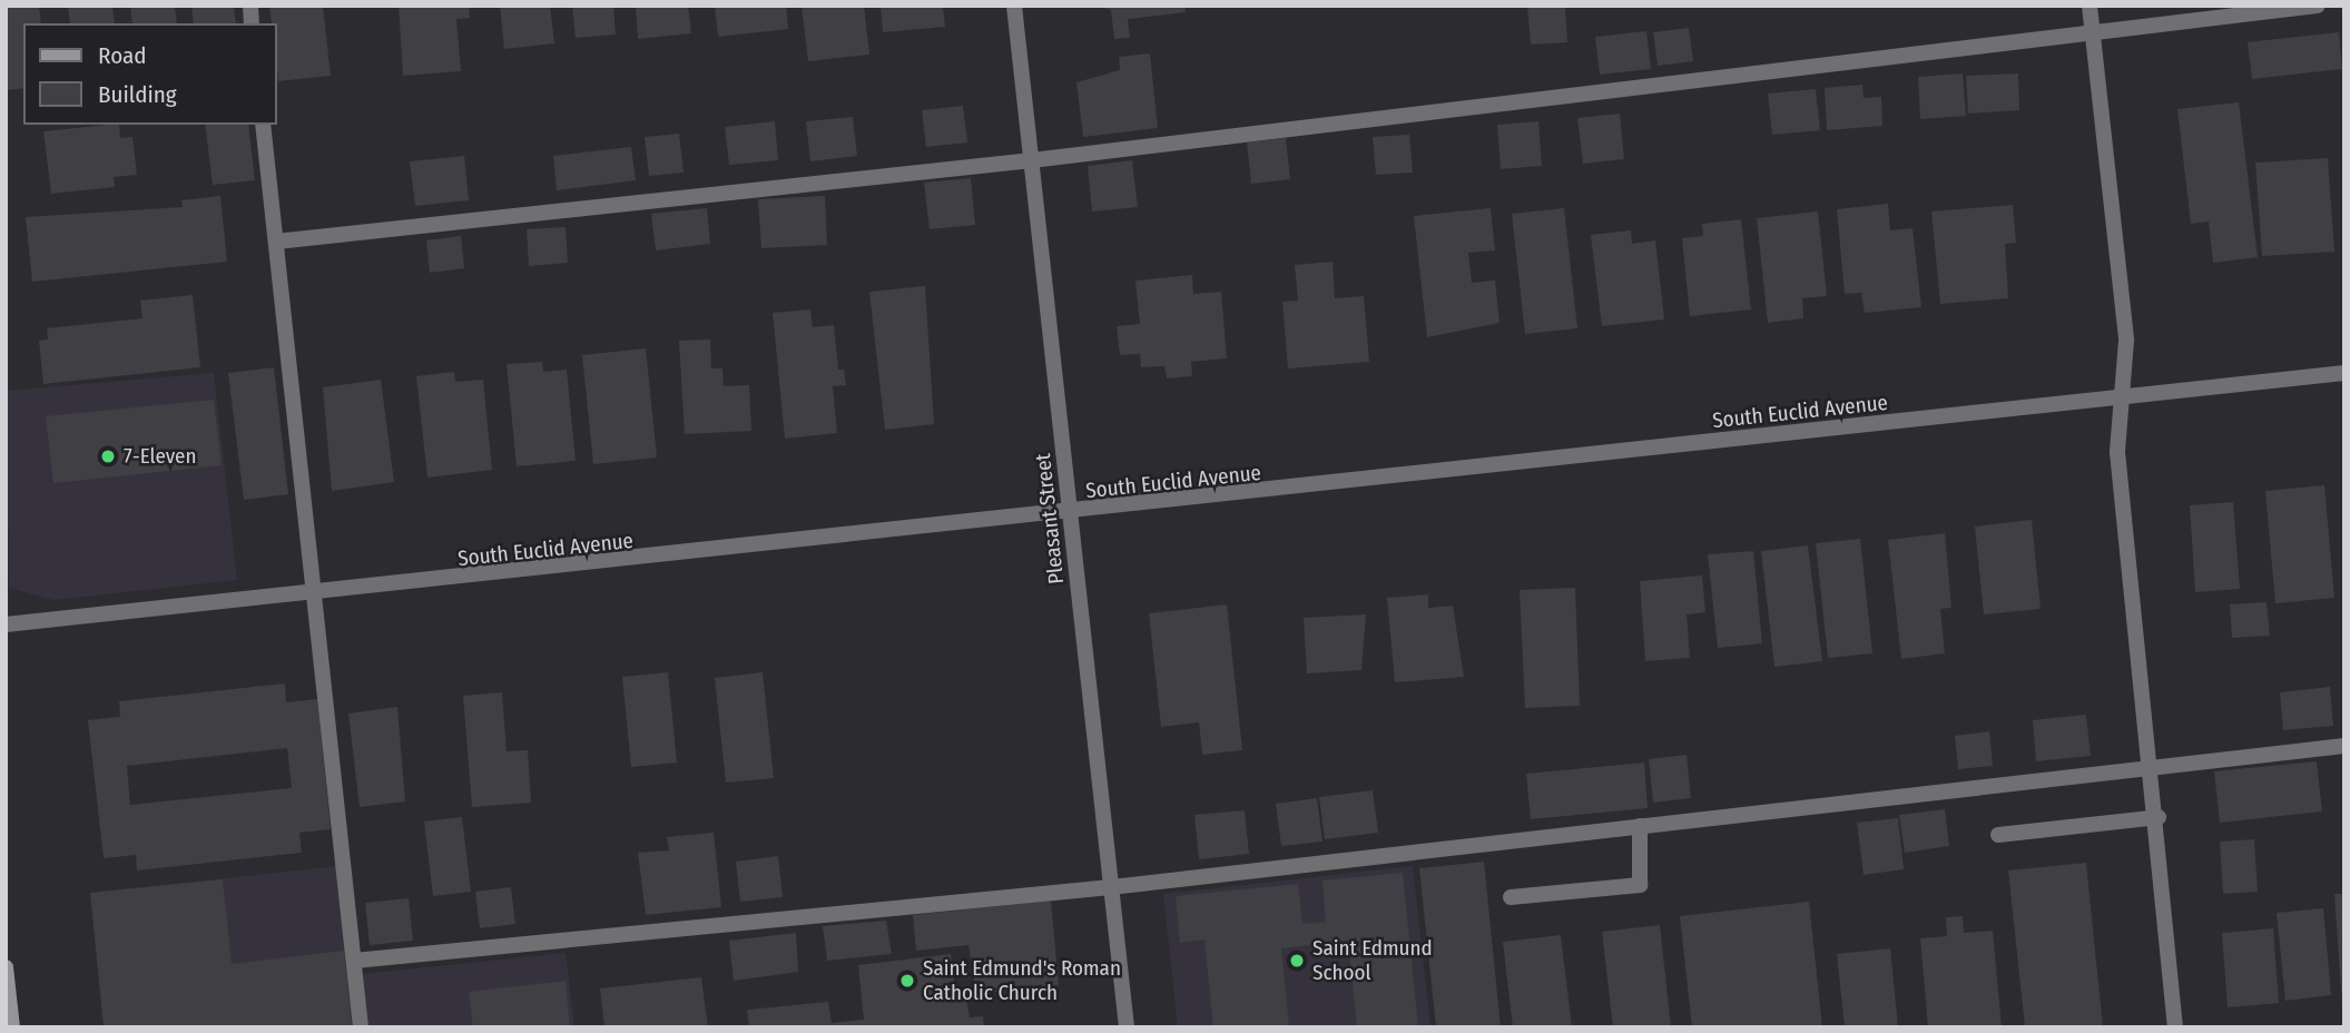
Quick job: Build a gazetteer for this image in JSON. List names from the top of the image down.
{
  "streets": {
    "street": ["South Euclid Avenue", "Pleasant Street"]
  },
  "crossings": [
    ["South Euclid Avenue", "Pleasant Street"]
  ],
  "places": ["7-Eleven", "Saint Edmund School", "Saint Edmund's Roman Catholic Church"],
  "legend": ["Road", "Building"]
}
